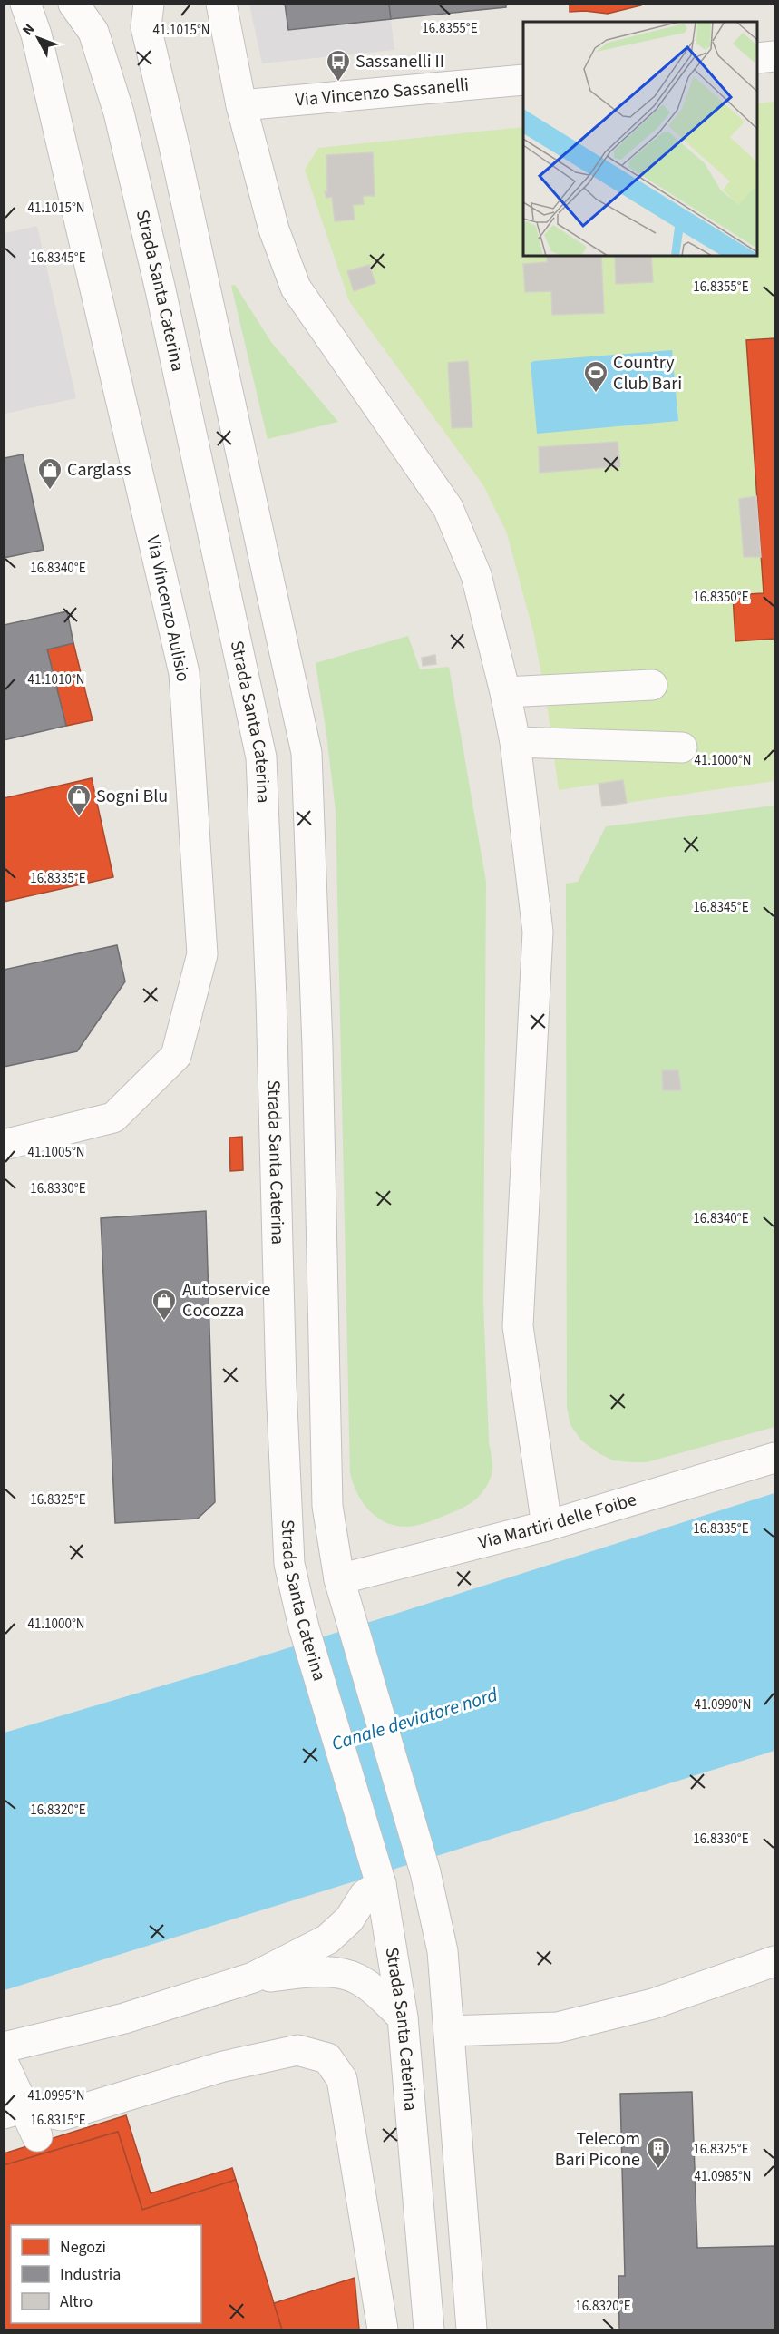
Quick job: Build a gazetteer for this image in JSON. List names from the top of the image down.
{
  "streets": {
    "street": [
      "Via Vincenzo Sassanelli",
      "Strada Santa Caterina",
      "Via Vincenzo Aulisio",
      "Via Martiri delle Foibe"
    ]
  },
  "water": ["Canale deviatore nord"],
  "places": {
    "bus stop": ["Sassanelli II"],
    "sports": ["Country Club Bari"],
    "shop": ["Carglass", "Sogni Blu", "Autoservice Cocozza"],
    "building": ["Telecom Bari Picone"]
  },
  "legend": ["Negozi", "Industria", "Altro"],
  "north": "top left",
  "coordinates": [
    "16.8355°E",
    "41.1015°N",
    "16.8345°E",
    "16.8340°E",
    "16.8350°E",
    "41.1010°N",
    "41.1000°N",
    "16.8335°E",
    "41.1005°N",
    "16.8330°E",
    "16.8325°E",
    "41.0990°N",
    "16.8320°E",
    "41.0995°N",
    "16.8315°E",
    "41.0985°N"
  ]
}
